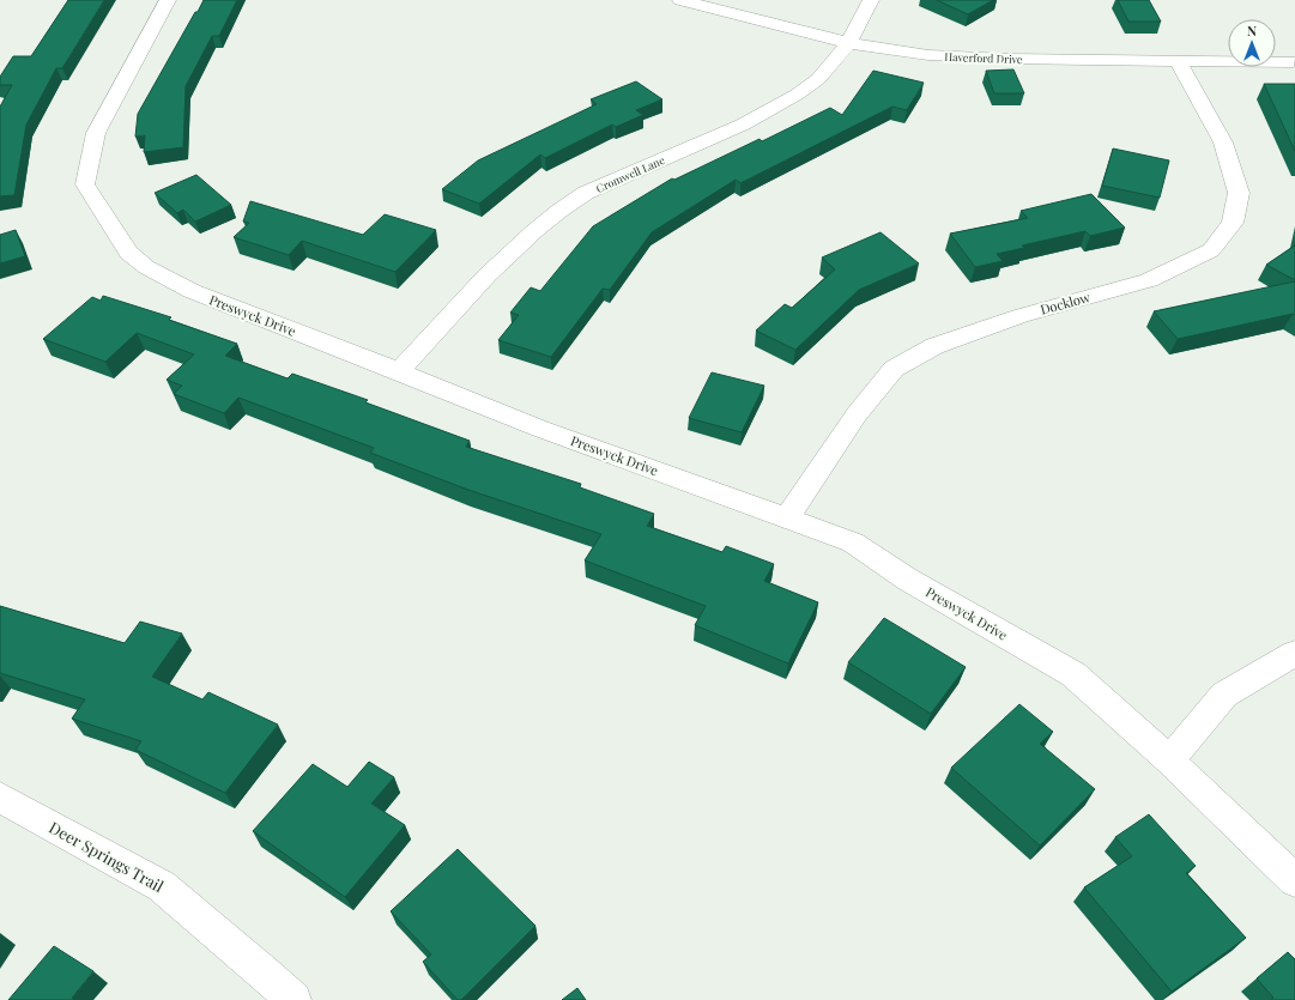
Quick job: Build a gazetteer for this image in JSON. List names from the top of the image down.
{
  "streets": {
    "street": [
      "Haverford Drive",
      "Cromwell Lane",
      "Docklow",
      "Preswyck Drive",
      "Deer Springs Trail"
    ]
  },
  "crossings": [
    ["Haverford Drive", "Cromwell Lane"],
    ["Haverford Drive", "Docklow"],
    ["Cromwell Lane", "Preswyck Drive"],
    ["Docklow", "Preswyck Drive"]
  ],
  "north": "top"
}
